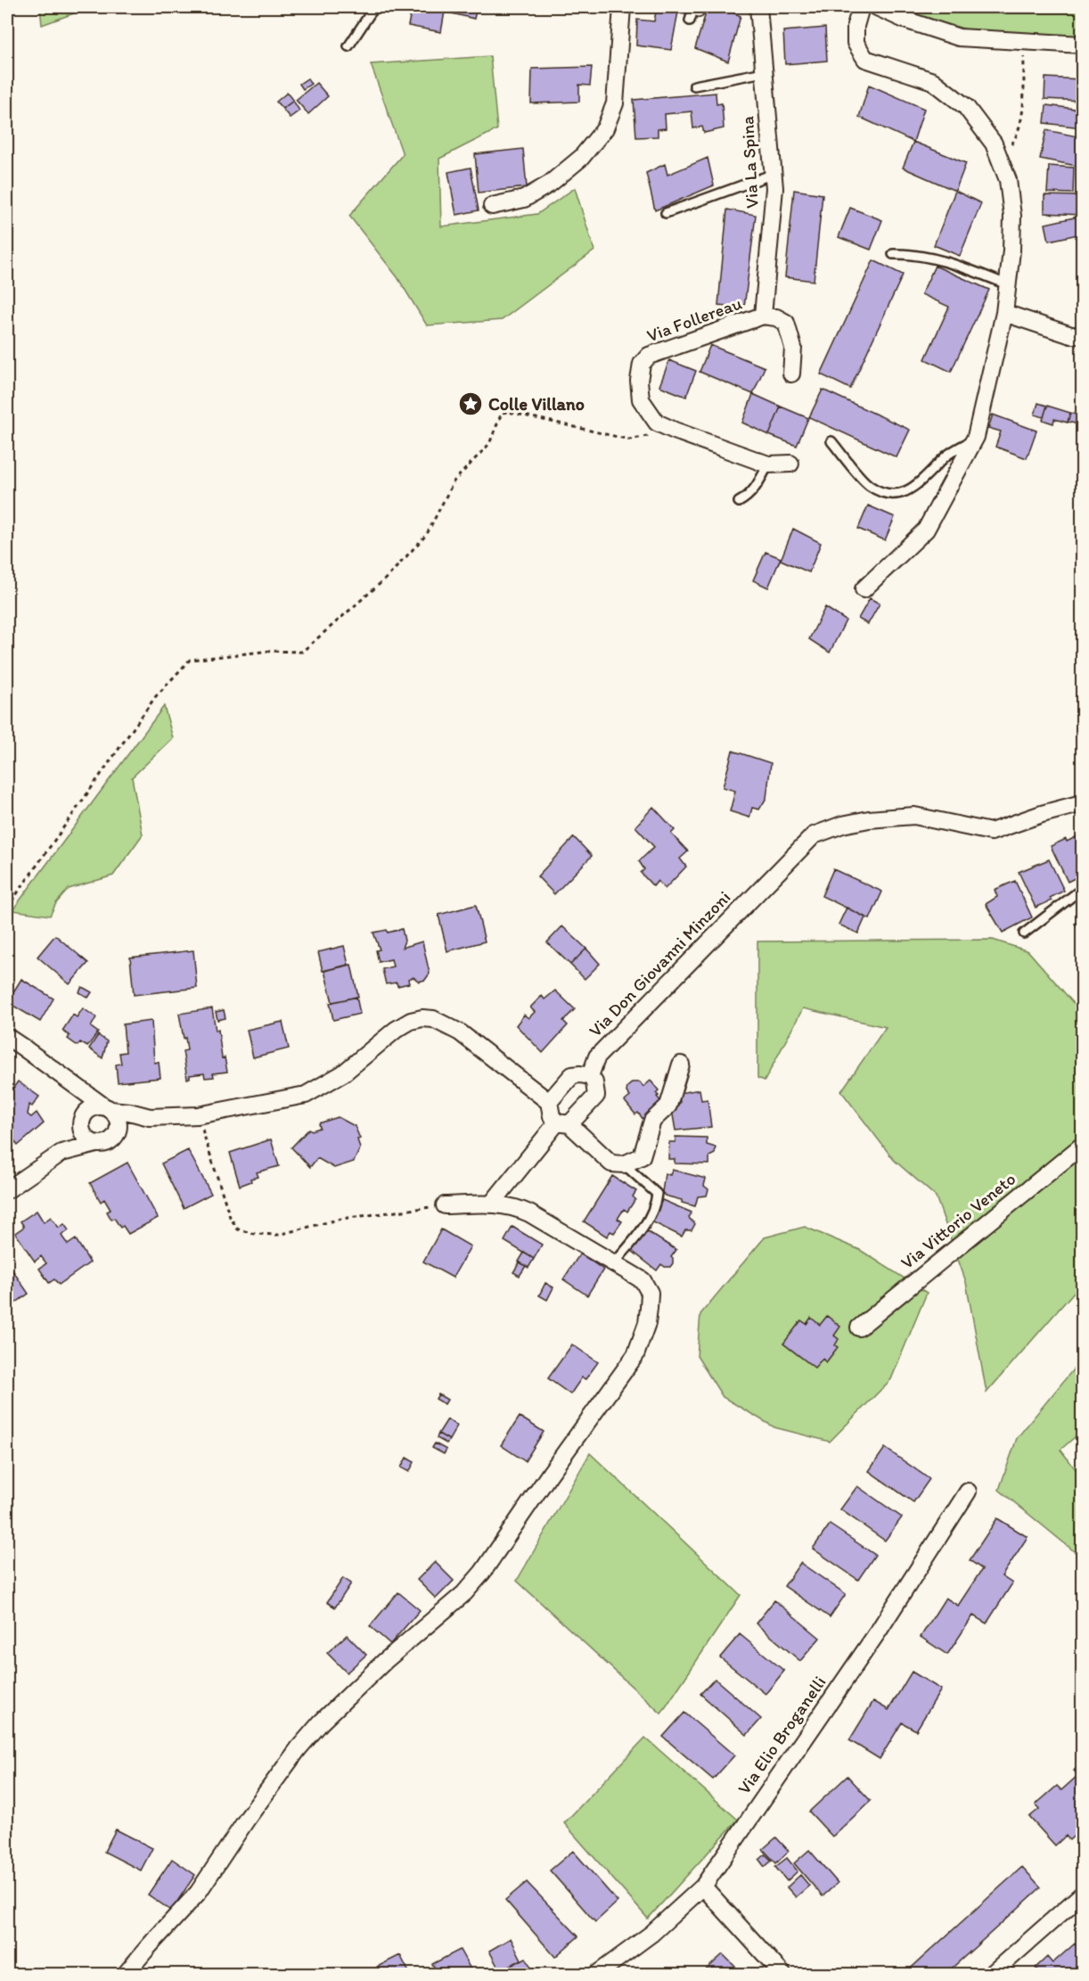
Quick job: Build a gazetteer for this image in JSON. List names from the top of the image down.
{
  "streets": {
    "street": [
      "Via La Spina",
      "Via Follereau",
      "Via Don Giovanni Minzoni",
      "Via Vittorio Veneto",
      "Via Elio Broganelli"
    ]
  },
  "crossings": [
    ["Via La Spina", "Via Follereau"]
  ],
  "places": {
    "place": ["Colle Villano"]
  }
}
